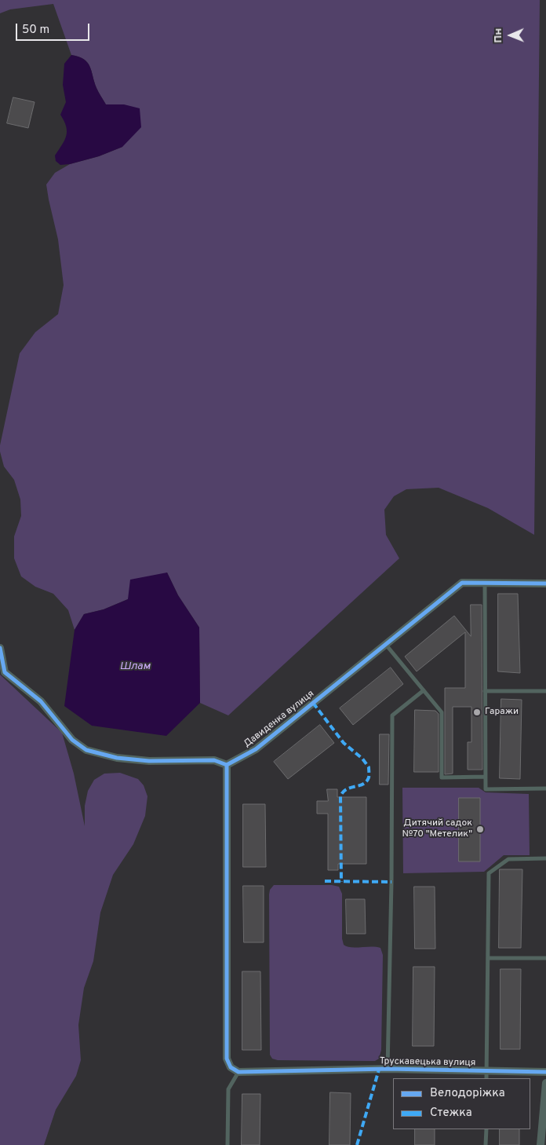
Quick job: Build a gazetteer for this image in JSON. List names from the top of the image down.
{
  "streets": {
    "street": ["Давиденка вулиця", "Трускавецька вулиця"]
  },
  "water": ["Шлам"],
  "places": ["Гаражи", "Дитячий садок №70 \"Метелик\""],
  "legend": ["Велодоріжка", "Стежка"],
  "scale_bar": "50 m",
  "north": "left"
}
